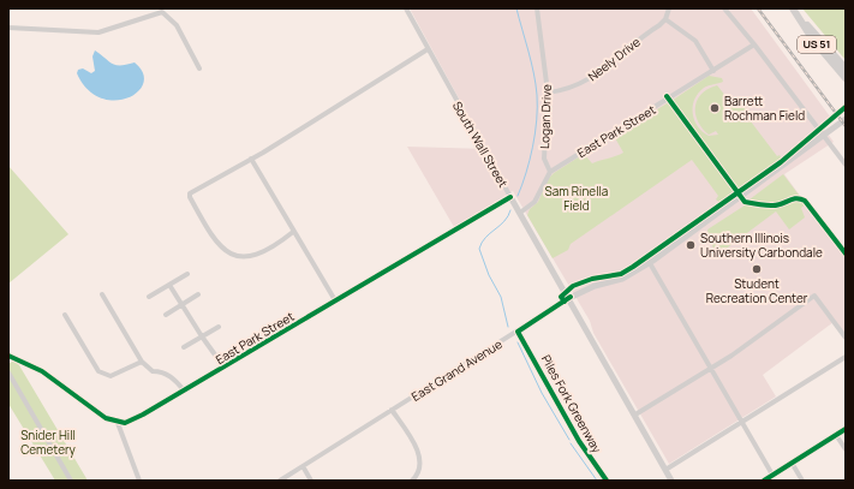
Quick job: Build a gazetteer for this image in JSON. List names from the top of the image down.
{
  "streets": {
    "highway": ["US 51"],
    "main road": ["South Wall Street", "East Grand Avenue"],
    "street": ["Neely Drive", "Logan Drive", "East Park Street"],
    "cycle path": ["Piles Fork Greenway"]
  },
  "crossings": [
    ["Neely Drive", "Logan Drive"],
    ["Logan Drive", "East Park Street"],
    ["East Park Street", "South Wall Street"],
    ["South Wall Street", "East Grand Avenue"]
  ],
  "parks": ["Sam Rinella Field", "Snider Hill Cemetery"],
  "places": ["Barrett Rochman Field", "Southern Illinois University Carbondale", "Student Recreation Center"]
}
